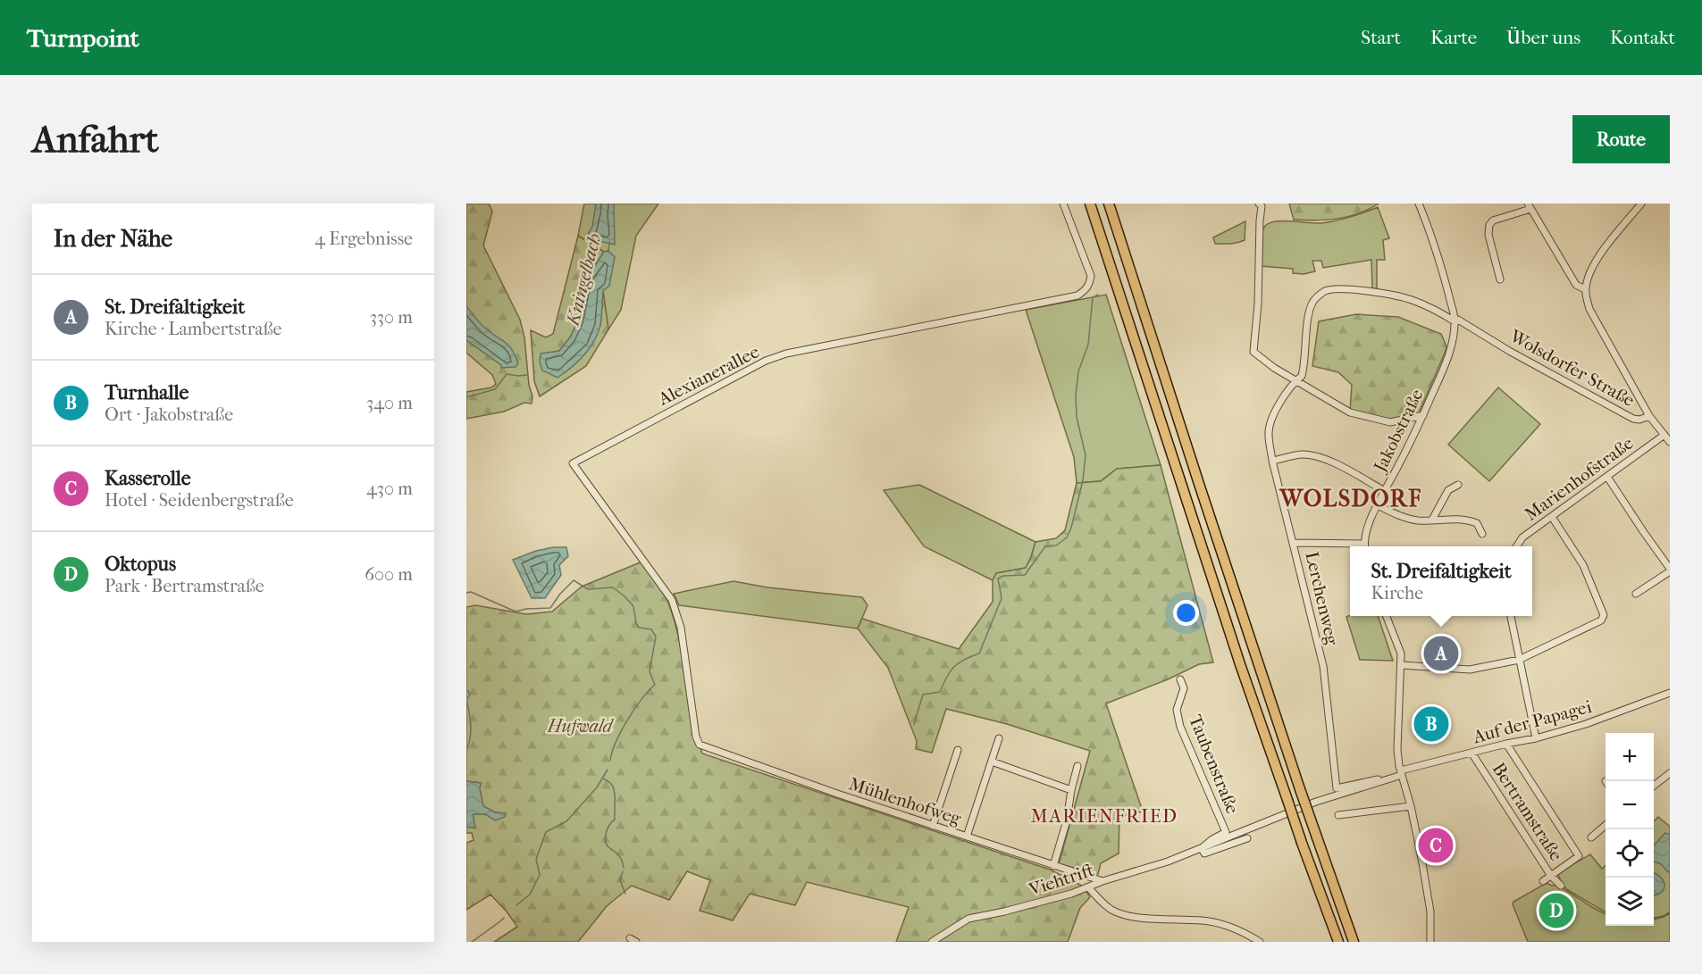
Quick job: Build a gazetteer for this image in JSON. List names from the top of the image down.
{
  "streets": {
    "street": [
      "Wolsdorfer Straße",
      "Alexianerallee",
      "Jakobstraße",
      "Marienhofstraße",
      "Lerchenweg",
      "Auf der Papagei",
      "Taubenstraße",
      "Mühlenhofweg",
      "Bertramstraße",
      "Viehtrift"
    ]
  },
  "crossings": [
    ["Wolsdorfer Straße", "Jakobstraße"],
    ["Wolsdorfer Straße", "Marienhofstraße"],
    ["Wolsdorfer Straße", "Lerchenweg"],
    ["Alexianerallee", "Mühlenhofweg"],
    ["Jakobstraße", "Lerchenweg"],
    ["Lerchenweg", "Auf der Papagei"],
    ["Auf der Papagei", "Bertramstraße"],
    ["Auf der Papagei", "Viehtrift"],
    ["Taubenstraße", "Viehtrift"],
    ["Mühlenhofweg", "Viehtrift"]
  ],
  "districts": ["WOLSDORF", "MARIENFRIED"],
  "water": ["Kningelbach"],
  "parks": ["Hufwald"],
  "page": {
    "header": "Turnpoint",
    "nav": [
      "Start",
      "Karte",
      "Über uns",
      "Kontakt"
    ],
    "buttons": "Route",
    "title": "Anfahrt",
    "heading": ["In der Nähe", "4 Ergebnisse"],
    "list": [
      {
        "mark": "A",
        "name": "St. Dreifaltigkeit",
        "note": "Kirche · Lambertstraße",
        "value": "330 m"
      },
      {
        "mark": "B",
        "name": "Turnhalle",
        "note": "Ort · Jakobstraße",
        "value": "340 m"
      },
      {
        "mark": "C",
        "name": "Kasserolle",
        "note": "Hotel · Seidenbergstraße",
        "value": "430 m"
      },
      {
        "mark": "D",
        "name": "Oktopus",
        "note": "Park · Bertramstraße",
        "value": "600 m"
      }
    ],
    "popup": ["St. Dreifaltigkeit", "Kirche"],
    "pins": [
      "A",
      "B",
      "C",
      "D"
    ],
    "map_buttons": ["+", "−"]
  }
}
